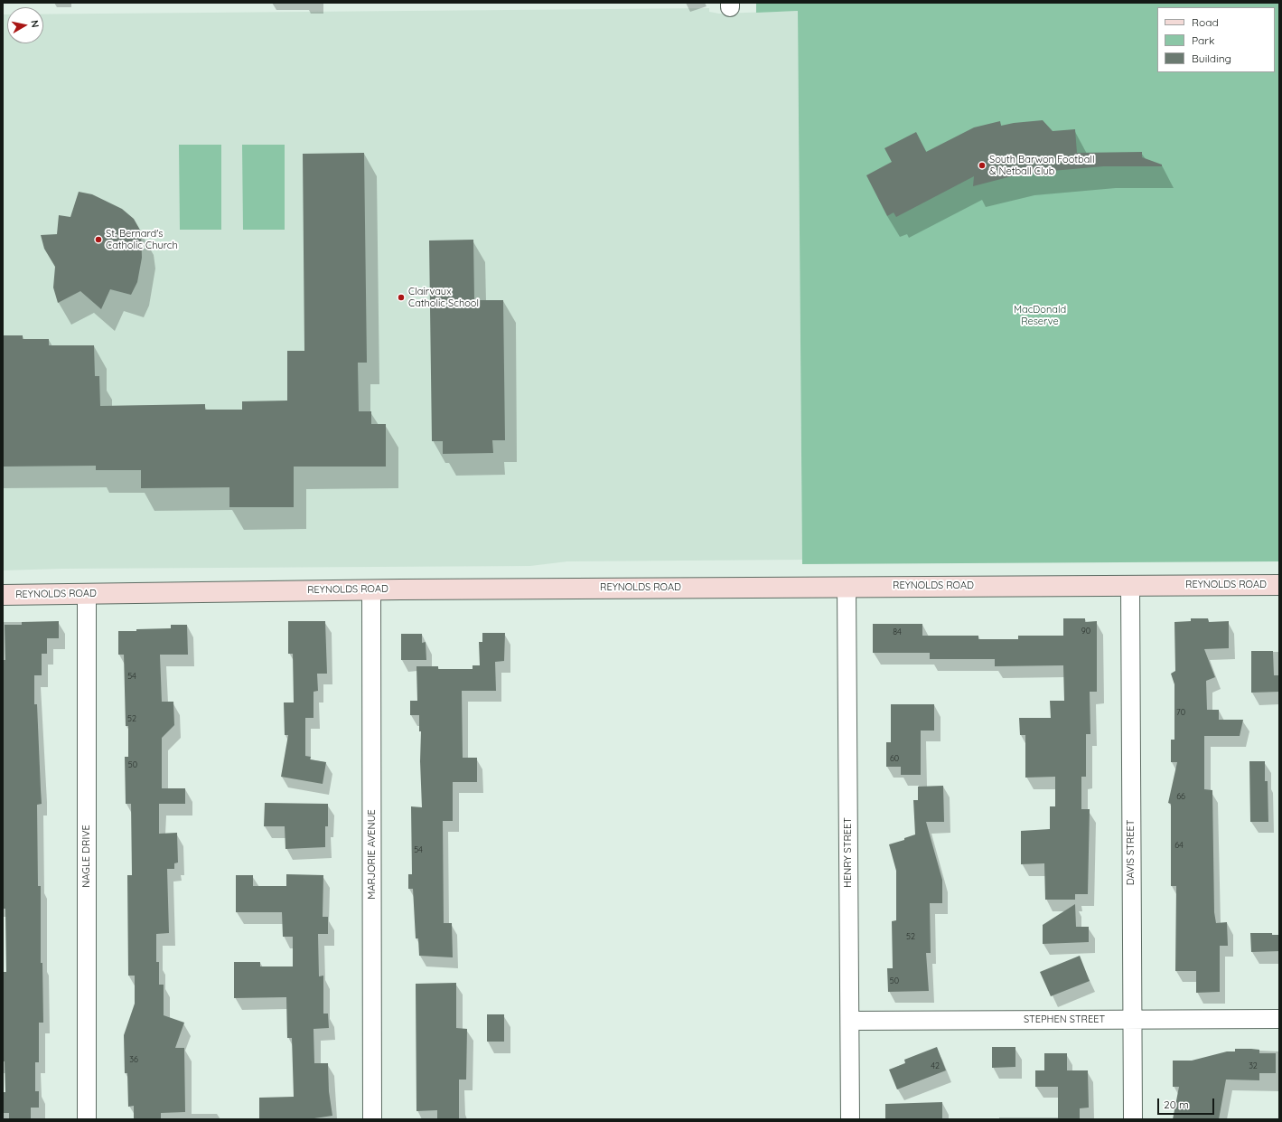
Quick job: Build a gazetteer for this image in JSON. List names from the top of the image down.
{
  "streets": {
    "street": [
      "REYNOLDS ROAD",
      "HENRY STREET",
      "DAVIS STREET",
      "MARJORIE AVENUE",
      "NAGLE DRIVE",
      "STEPHEN STREET"
    ]
  },
  "crossings": [
    ["REYNOLDS ROAD", "HENRY STREET"],
    ["REYNOLDS ROAD", "DAVIS STREET"],
    ["REYNOLDS ROAD", "MARJORIE AVENUE"],
    ["REYNOLDS ROAD", "NAGLE DRIVE"],
    ["HENRY STREET", "STEPHEN STREET"],
    ["DAVIS STREET", "STEPHEN STREET"]
  ],
  "parks": ["MacDonald Reserve"],
  "places": ["South Barwon Football & Netball Club", "St. Bernard's Catholic Church", "Clairvaux Catholic School"],
  "house_numbers": [
    "90",
    "84",
    "54",
    "70",
    "52",
    "60",
    "50",
    "66",
    "64",
    "54",
    "52",
    "50",
    "36",
    "42",
    "32"
  ],
  "legend": ["Road", "Park", "Building"],
  "scale_bar": "20 m",
  "north": "right"
}
